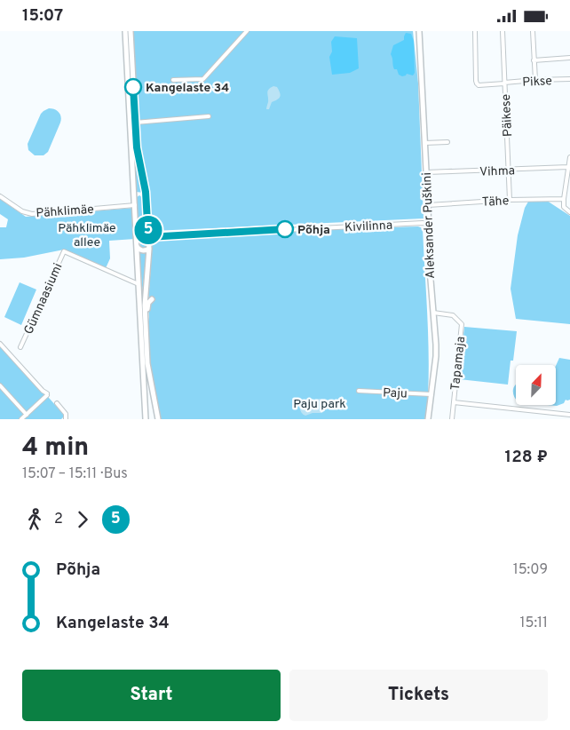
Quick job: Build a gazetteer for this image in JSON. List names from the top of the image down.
{
  "streets": {
    "main road": ["Aleksander Puškini"],
    "street": [
      "Pikse",
      "Päikese",
      "Vihma",
      "Tähe",
      "Pähklimäe",
      "Kivilinna",
      "Gümnaasiumi",
      "Tapamaja",
      "Paju"
    ]
  },
  "crossings": [
    ["Pikse", "Päikese"],
    ["Päikese", "Vihma"],
    ["Päikese", "Tähe"],
    ["Vihma", "Aleksander Puškini"],
    ["Tähe", "Aleksander Puškini"],
    ["Kivilinna", "Aleksander Puškini"],
    ["Aleksander Puškini", "Tapamaja"],
    ["Aleksander Puškini", "Paju"]
  ],
  "parks": ["Pähklimäe allee", "Paju park"],
  "places": ["Kangelaste 34", "Põhja"],
  "lines": ["bus line 5"],
  "north": "top right",
  "page": {
    "status": "15:07",
    "on_map": "5",
    "heading": ["4 min", "15:07 – 15:11 · Bus", "128 ₽"],
    "legs": ["2", "5"],
    "list": [
      {
        "name": "Põhja",
        "value": "15:09"
      },
      {
        "name": "Kangelaste 34",
        "value": "15:11"
      }
    ],
    "buttons": ["Start", "Tickets"]
  }
}
